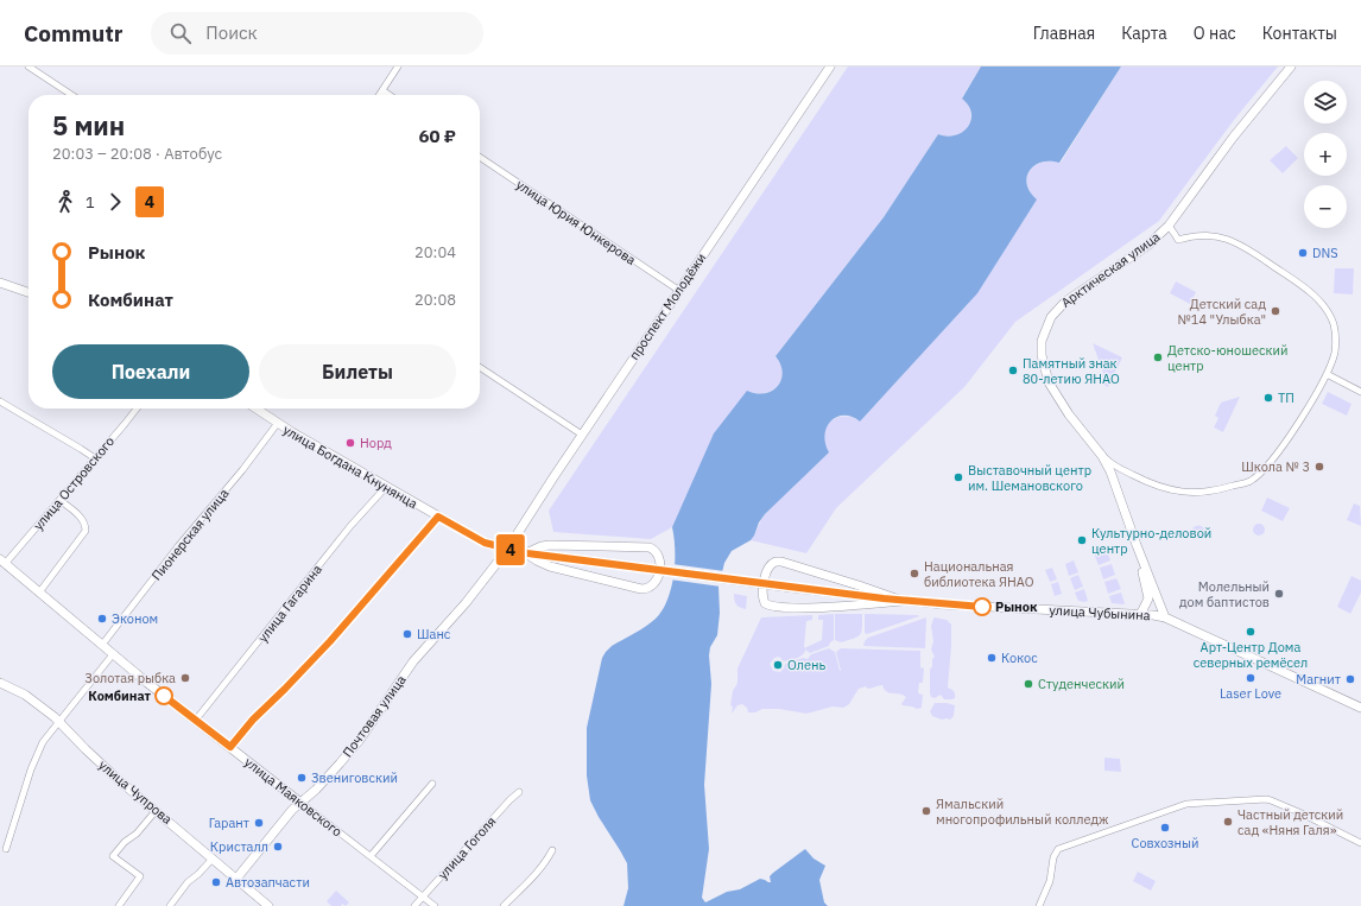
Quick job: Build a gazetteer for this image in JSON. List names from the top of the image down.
{
  "streets": {
    "street": [
      "улица Юрия Юнкерова",
      "Арктическая улица",
      "проспект Молодёжи",
      "улица Богдана Кнунянца",
      "улица Островского",
      "Пионерская улица",
      "улица Гагарина",
      "улица Чубынина",
      "Почтовая улица",
      "улица Чупрова",
      "улица Маяковского",
      "улица Гоголя"
    ]
  },
  "crossings": [
    ["улица Юрия Юнкерова", "проспект Молодёжи"],
    ["Арктическая улица", "улица Чубынина"],
    ["проспект Молодёжи", "улица Богдана Кнунянца"],
    ["проспект Молодёжи", "Почтовая улица"],
    ["улица Богдана Кнунянца", "Пионерская улица"],
    ["улица Богдана Кнунянца", "улица Гагарина"],
    ["улица Богдана Кнунянца", "улица Чубынина"],
    ["улица Богдана Кнунянца", "Почтовая улица"],
    ["улица Островского", "улица Маяковского"],
    ["Пионерская улица", "улица Маяковского"],
    ["улица Гагарина", "улица Маяковского"],
    ["Почтовая улица", "улица Чупрова"],
    ["Почтовая улица", "улица Маяковского"],
    ["улица Маяковского", "улица Гоголя"]
  ],
  "places": [
    "DNS",
    "Детский сад №14 \"Улыбка\"",
    "Детско-юношеский центр",
    "Памятный знак 80-летию ЯНАО",
    "ТП",
    "Норд",
    "Школа № 3",
    "Выставочный центр им. Шемановского",
    "Культурно-деловой центр",
    "Национальная библиотека ЯНАО",
    "Молельный дом баптистов",
    "Рынок",
    "Эконом",
    "Арт-Центр Дома северных ремёсел",
    "Шанс",
    "Кокос",
    "Олень",
    "Золотая рыбка",
    "Laser Love",
    "Магнит",
    "Студенческий",
    "Комбинат",
    "Звениговский",
    "Ямальский многопрофильный колледж",
    "Частный детский сад «Няня Галя»",
    "Гарант",
    "Совхозный",
    "Кристалл",
    "Автозапчасти"
  ],
  "lines": ["bus line 4"],
  "page": {
    "header": "Commutr",
    "search": "Поиск",
    "nav": [
      "Главная",
      "Карта",
      "О нас",
      "Контакты"
    ],
    "on_map": "4",
    "map_buttons": ["+", "−"],
    "heading": ["5 мин", "20:03 – 20:08 · Автобус", "60 ₽"],
    "legs": ["1", "4"],
    "list": [
      {
        "name": "Рынок",
        "value": "20:04"
      },
      {
        "name": "Комбинат",
        "value": "20:08"
      }
    ],
    "buttons": ["Поехали", "Билеты"]
  }
}
